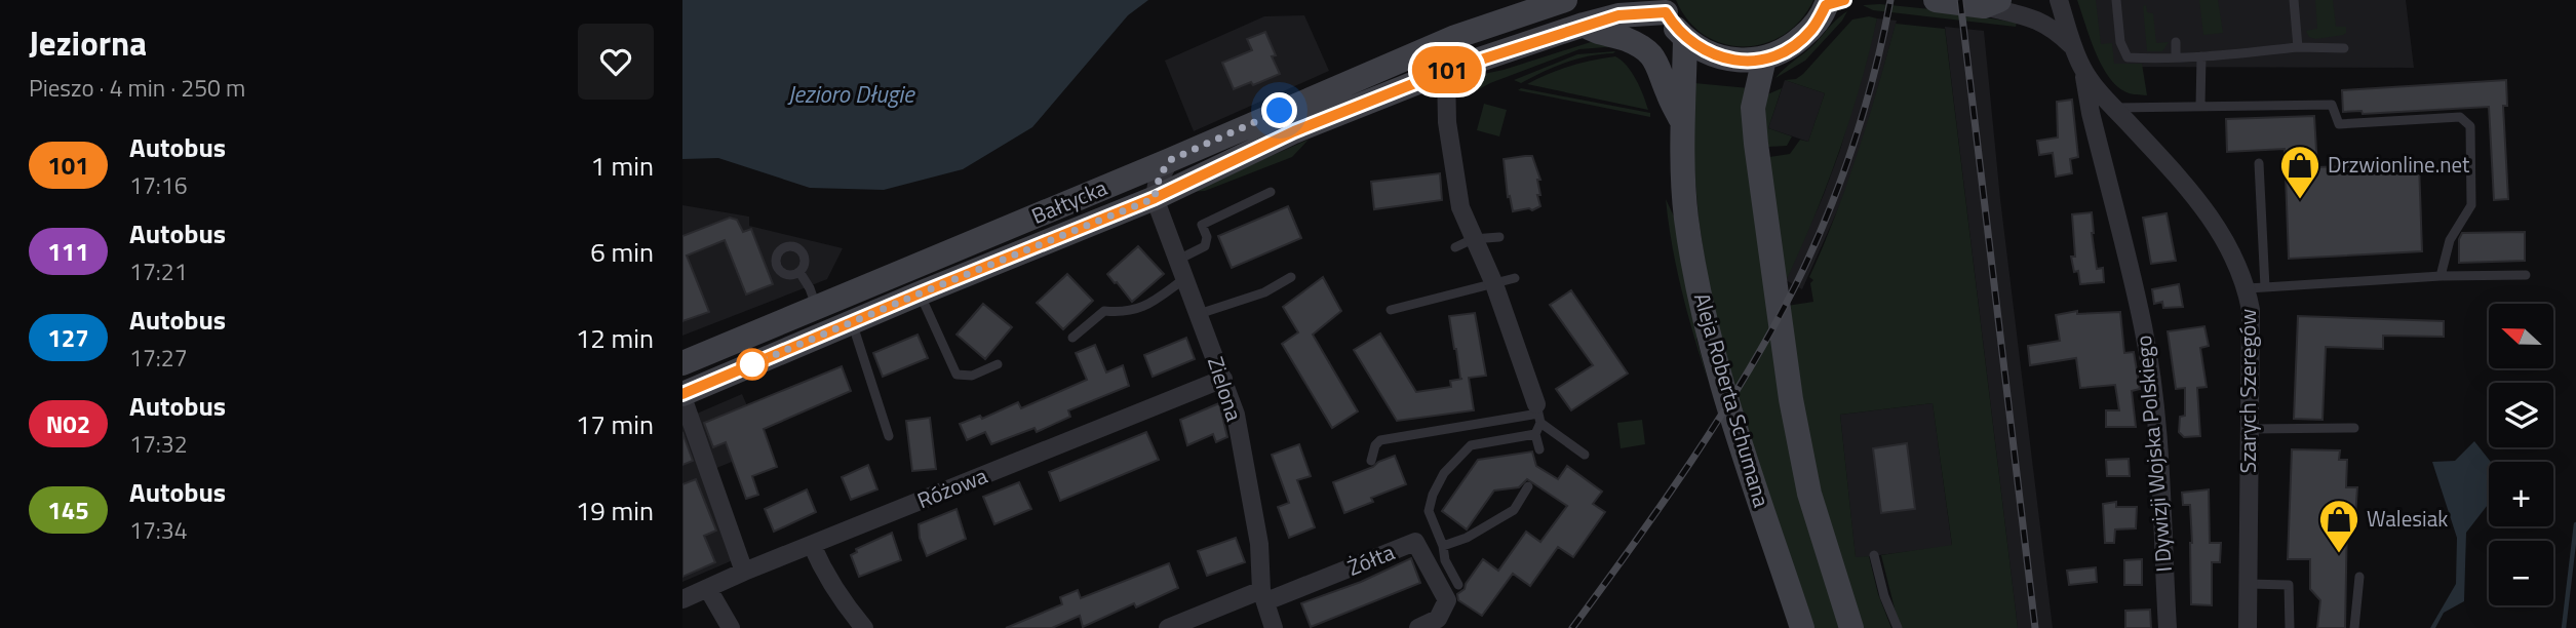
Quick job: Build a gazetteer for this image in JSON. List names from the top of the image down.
{
  "streets": {
    "main road": ["Bałtycka", "Aleja Roberta Schumana"],
    "street": [
      "Zielona",
      "Szarych Szeregów",
      "I Dywizji Wojska Polskiego",
      "Różowa",
      "Żółta"
    ]
  },
  "crossings": [
    ["Bałtycka", "Zielona"],
    ["Zielona", "Różowa"],
    ["Zielona", "Żółta"],
    ["Szarych Szeregów", "I Dywizji Wojska Polskiego"]
  ],
  "water": ["Jezioro Długie"],
  "places": {
    "shop": ["Drzwionline.net", "Walesiak"]
  },
  "lines": ["bus line 101"],
  "north": "left",
  "page": {
    "heading": ["Jeziorna", "Pieszo · 4 min · 250 m"],
    "on_map": "101",
    "list": [
      {
        "mark": "101",
        "name": "Autobus",
        "note": "17:16",
        "value": "1 min"
      },
      {
        "mark": "111",
        "name": "Autobus",
        "note": "17:21",
        "value": "6 min"
      },
      {
        "mark": "127",
        "name": "Autobus",
        "note": "17:27",
        "value": "12 min"
      },
      {
        "mark": "N02",
        "name": "Autobus",
        "note": "17:32",
        "value": "17 min"
      },
      {
        "mark": "145",
        "name": "Autobus",
        "note": "17:34",
        "value": "19 min"
      }
    ],
    "map_buttons": ["+", "−"]
  }
}
